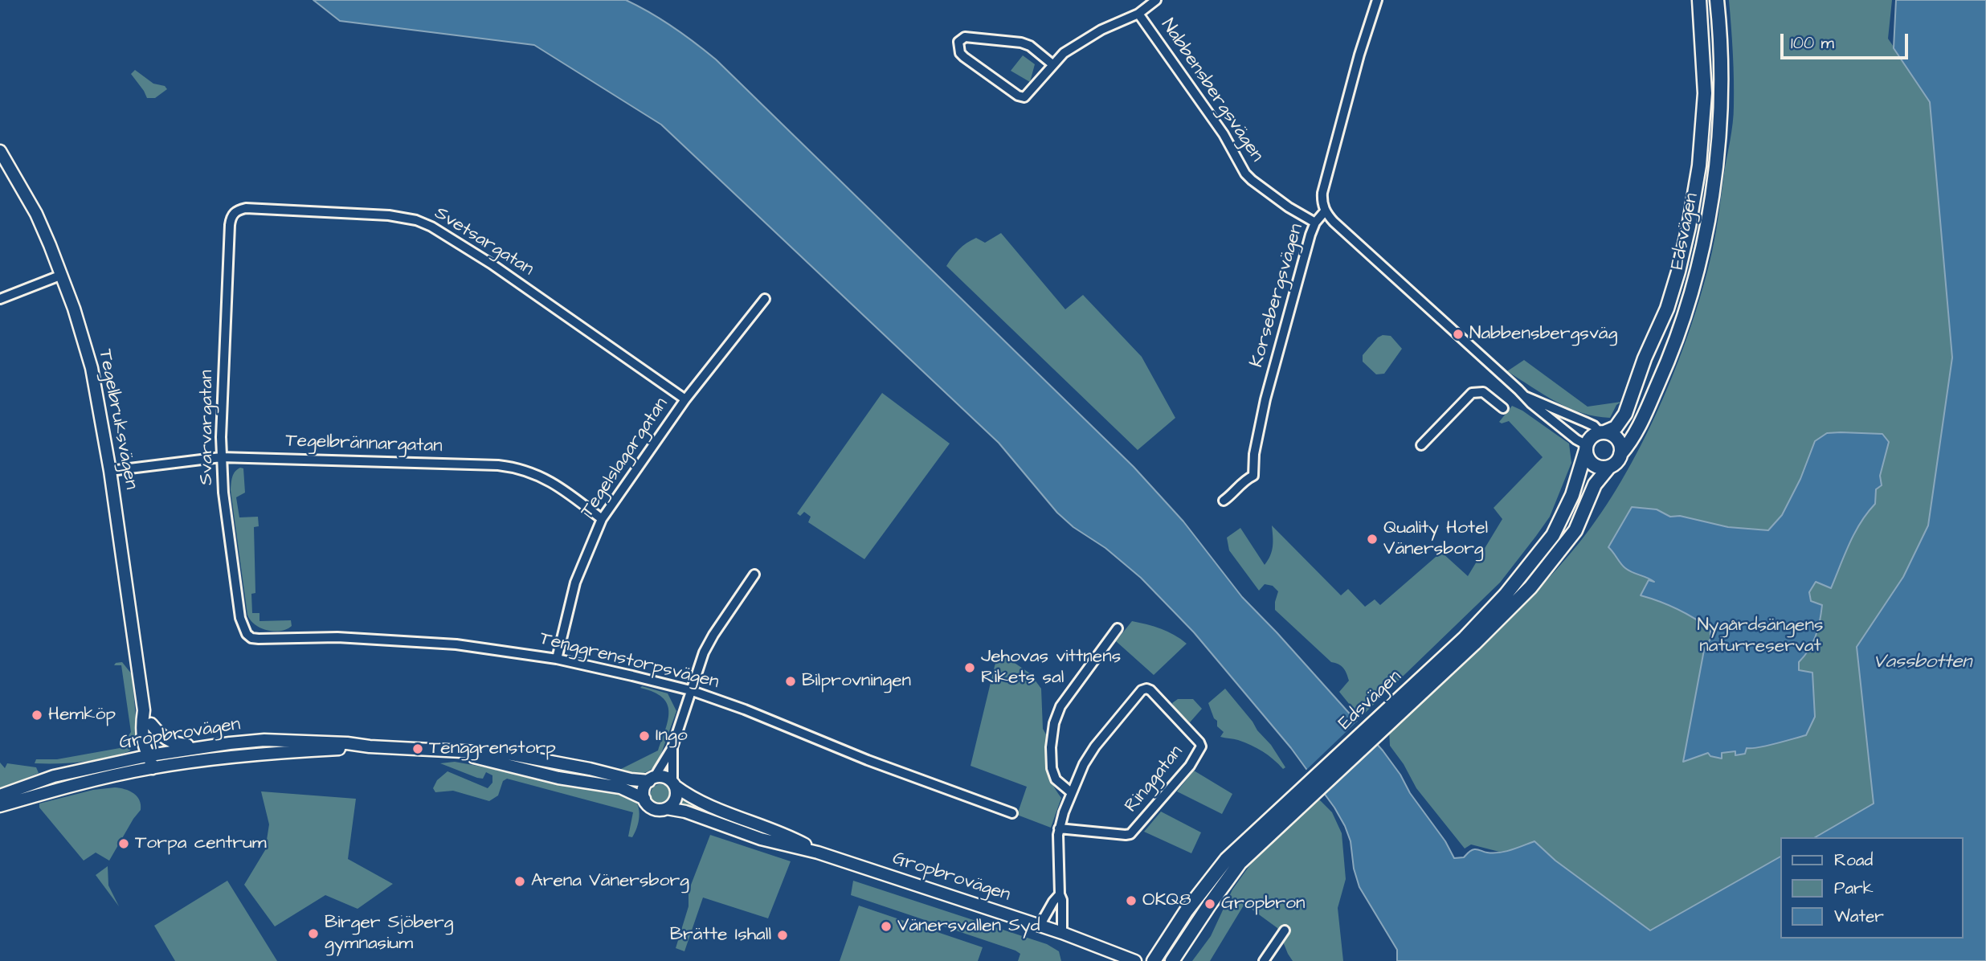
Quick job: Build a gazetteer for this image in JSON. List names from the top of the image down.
{
  "streets": {
    "main road": ["Edsvägen"],
    "street": [
      "Nabbensbergsvägen",
      "Svetsargatan",
      "Korsebergsvägen",
      "Tegelbruksvägen",
      "Svarvargatan",
      "Tegelbrännargatan",
      "Tegelslagargatan",
      "Tenggrenstorpsvägen",
      "Gropbrovägen",
      "Ringgatan"
    ]
  },
  "crossings": [
    ["Nabbensbergsvägen", "Korsebergsvägen"],
    ["Svetsargatan", "Svarvargatan"],
    ["Svetsargatan", "Tegelslagargatan"],
    ["Tegelbruksvägen", "Tegelbrännargatan"],
    ["Tegelbruksvägen", "Gropbrovägen"],
    ["Svarvargatan", "Tegelbrännargatan"],
    ["Svarvargatan", "Tenggrenstorpsvägen"],
    ["Tegelbrännargatan", "Tegelslagargatan"],
    ["Tegelslagargatan", "Tenggrenstorpsvägen"],
    ["Gropbrovägen", "Ringgatan"]
  ],
  "water": ["Vassbotten"],
  "parks": ["Nygårdsängens naturreservat"],
  "places": [
    "Nabbensbergsväg",
    "Quality Hotel Vänersborg",
    "Jehovas vittnens Rikets sal",
    "Bilprovningen",
    "Hemköp",
    "Ingo",
    "Tenggrenstorp",
    "Torpa centrum",
    "Arena Vänersborg",
    "OKQ8",
    "Gropbron",
    "Vänersvallen Syd",
    "Birger Sjöberg gymnasium",
    "Brätte Ishall"
  ],
  "legend": ["Road", "Park", "Water"],
  "scale_bar": "100 m"
}
